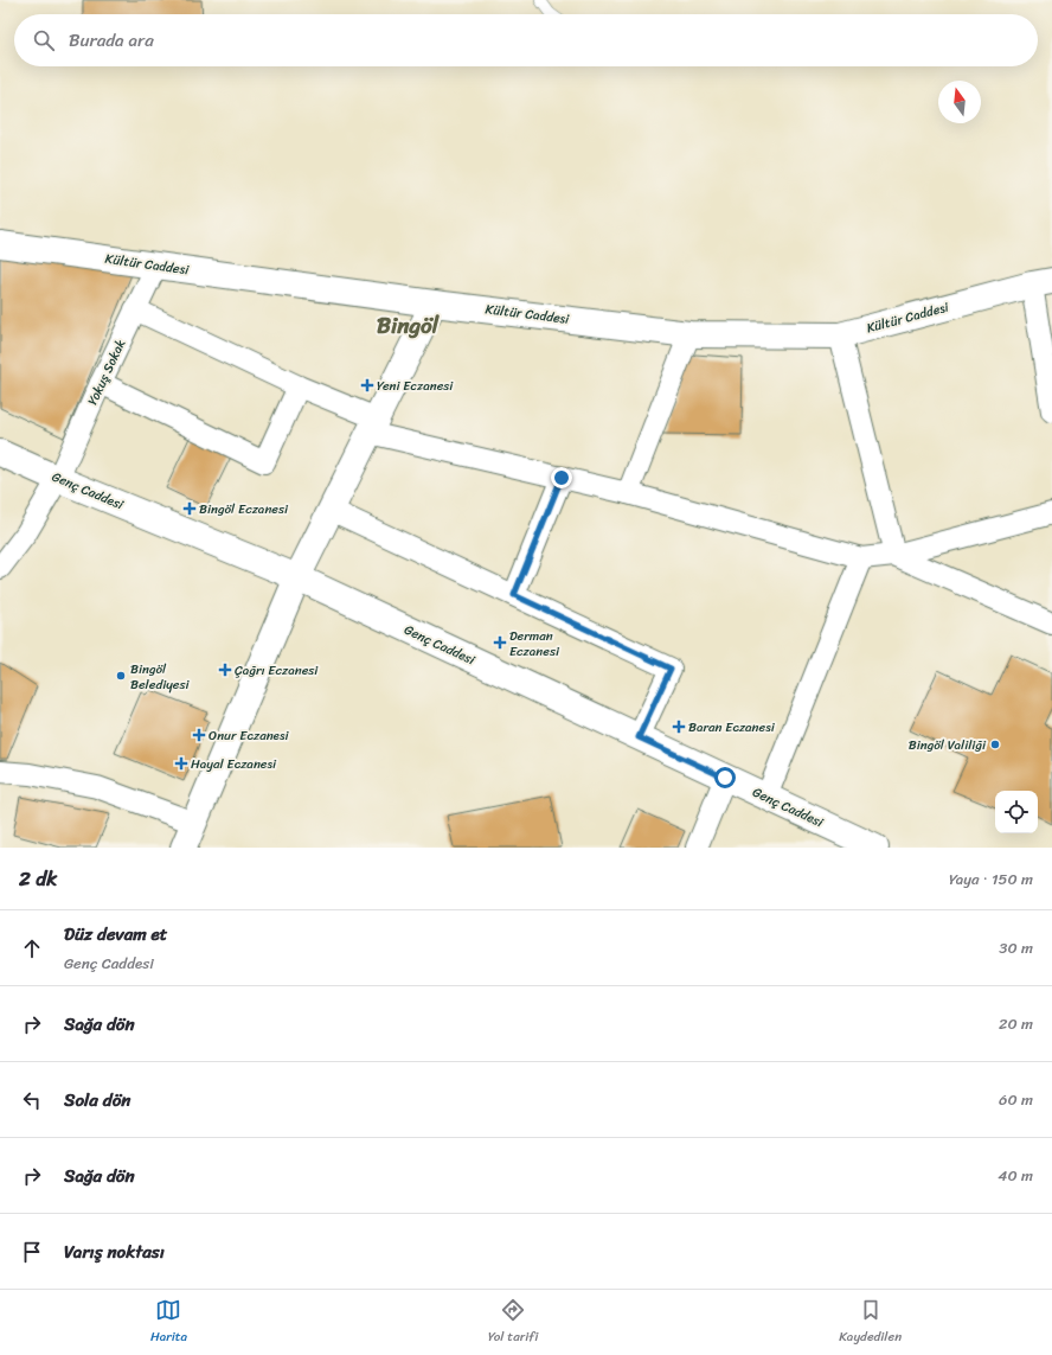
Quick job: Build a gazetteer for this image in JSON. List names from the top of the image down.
{
  "streets": {
    "street": ["Kültür Caddesi", "Yokuş Sokak", "Genç Caddesi"]
  },
  "crossings": [
    ["Kültür Caddesi", "Yokuş Sokak"],
    ["Yokuş Sokak", "Genç Caddesi"]
  ],
  "districts": ["Bingöl"],
  "places": {
    "health": [
      "Yeni Eczanesi",
      "Bingöl Eczanesi",
      "Derman Eczanesi",
      "Çağrı Eczanesi",
      "Baran Eczanesi",
      "Onur Eczanesi",
      "Hayal Eczanesi"
    ],
    "other": ["Bingöl Belediyesi", "Bingöl Valiliği"]
  },
  "north": "top",
  "page": {
    "search": "Burada ara",
    "heading": ["2 dk", "Yaya · 150 m"],
    "list": [
      ["Düz devam et", "Genç Caddesi", "30 m"],
      ["Sağa dön", "20 m"],
      ["Sola dön", "60 m"],
      ["Sağa dön", "40 m"],
      "Varış noktası"
    ],
    "nav": ["Harita", "Yol tarifi", "Kaydedilen"]
  }
}
